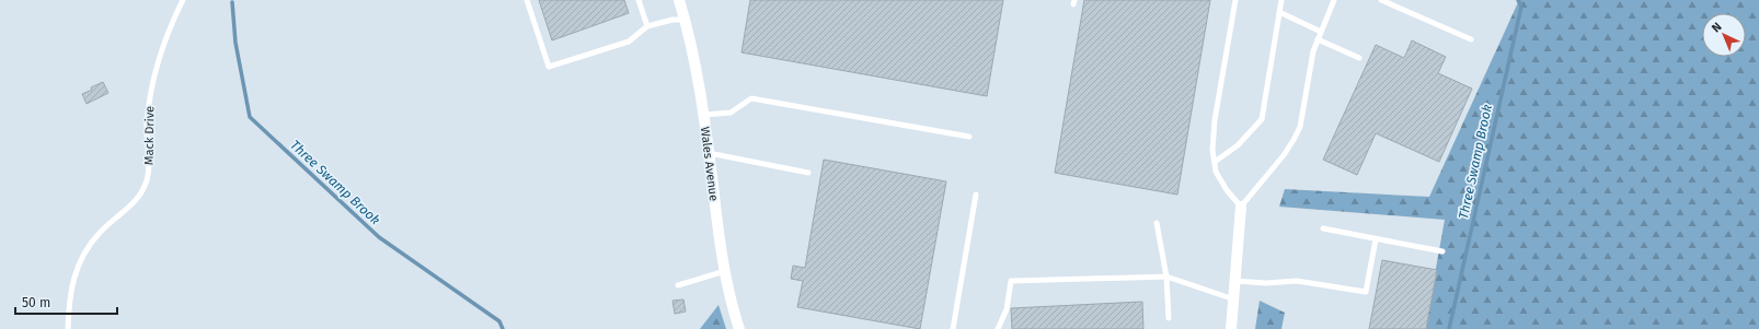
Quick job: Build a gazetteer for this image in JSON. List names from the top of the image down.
{
  "streets": {
    "street": ["Wales Avenue"],
    "lane": ["Mack Drive"]
  },
  "water": ["Three Swamp Brook"],
  "scale_bar": "50 m",
  "north": "top left"
}
